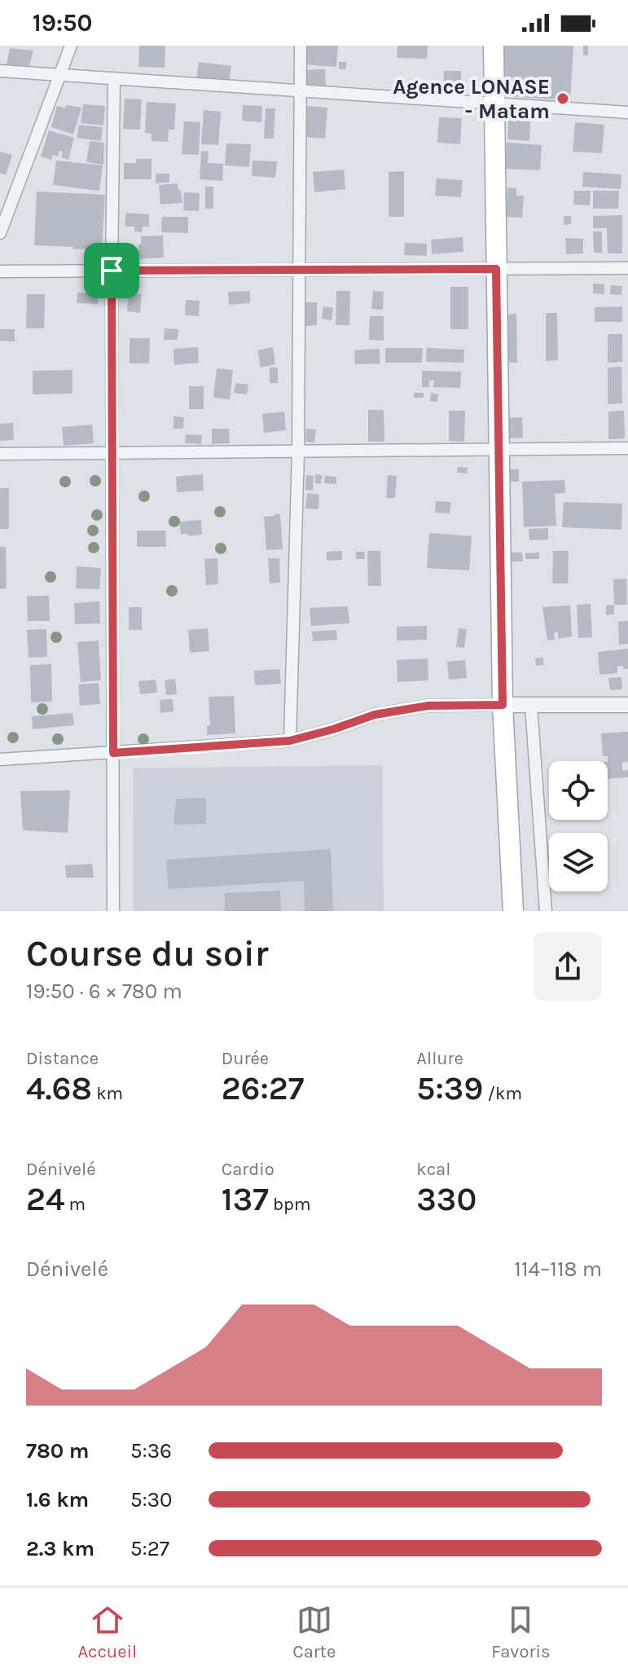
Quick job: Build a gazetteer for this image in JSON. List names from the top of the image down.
{
  "places": ["Agence LONASE - Matam"],
  "page": {
    "status": "19:50",
    "heading": ["Course du soir", "19:50 · 6 × 780 m"],
    "stats": [
      ["Distance", "4.68 km"],
      ["Durée", "26:27"],
      ["Allure", "5:39 /km"],
      ["Dénivelé", "24 m"],
      ["Cardio", "137 bpm"],
      ["kcal", "330"]
    ],
    "chart": ["Dénivelé", "114–118 m"],
    "list": [
      {
        "name": "780 m",
        "note": "5:36"
      },
      {
        "name": "1.6 km",
        "note": "5:30"
      },
      {
        "name": "2.3 km",
        "note": "5:27"
      }
    ],
    "tabs": ["Accueil", "Carte", "Favoris"]
  }
}
